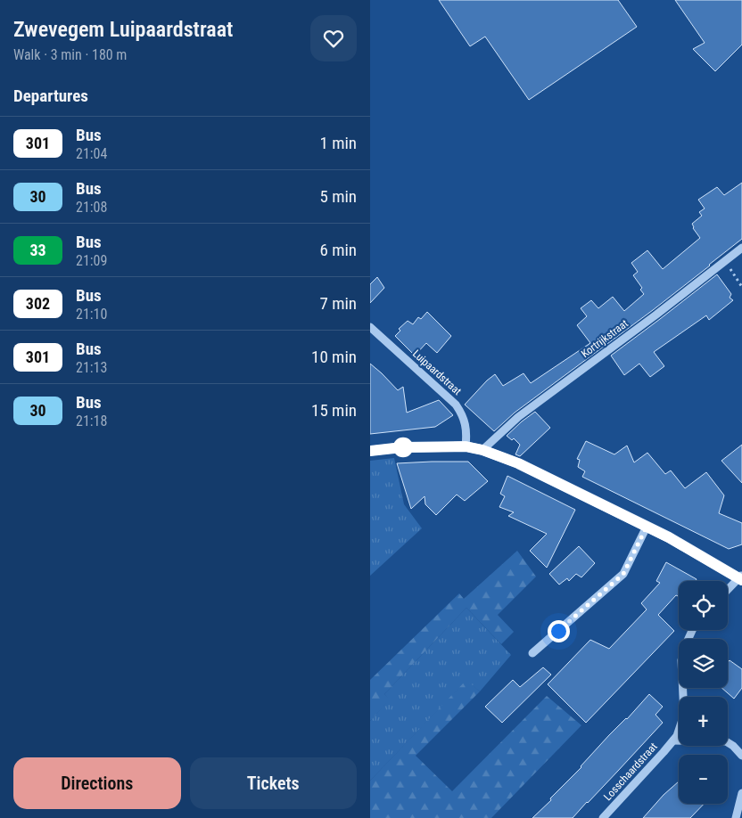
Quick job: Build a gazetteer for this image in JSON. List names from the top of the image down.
{
  "streets": {
    "street": ["Kortrijkstraat", "Luipaardstraat", "Losschaardstraat"]
  },
  "lines": ["bus line 301"],
  "page": {
    "heading": [
      ["Zwevegem Luipaardstraat", "Walk · 3 min · 180 m"],
      "Departures"
    ],
    "list": [
      {
        "mark": "301",
        "name": "Bus",
        "note": "21:04",
        "value": "1 min"
      },
      {
        "mark": "30",
        "name": "Bus",
        "note": "21:08",
        "value": "5 min"
      },
      {
        "mark": "33",
        "name": "Bus",
        "note": "21:09",
        "value": "6 min"
      },
      {
        "mark": "302",
        "name": "Bus",
        "note": "21:10",
        "value": "7 min"
      },
      {
        "mark": "301",
        "name": "Bus",
        "note": "21:13",
        "value": "10 min"
      },
      {
        "mark": "30",
        "name": "Bus",
        "note": "21:18",
        "value": "15 min"
      }
    ],
    "map_buttons": ["+", "−"],
    "buttons": ["Directions", "Tickets"]
  }
}
